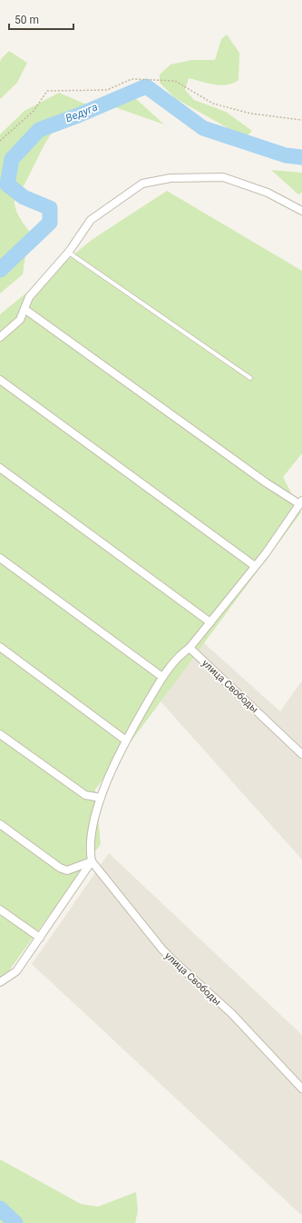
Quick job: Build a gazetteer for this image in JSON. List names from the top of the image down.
{
  "streets": {
    "street": ["улица Свободы"]
  },
  "water": ["Ведуга"],
  "scale_bar": "50 m"
}
